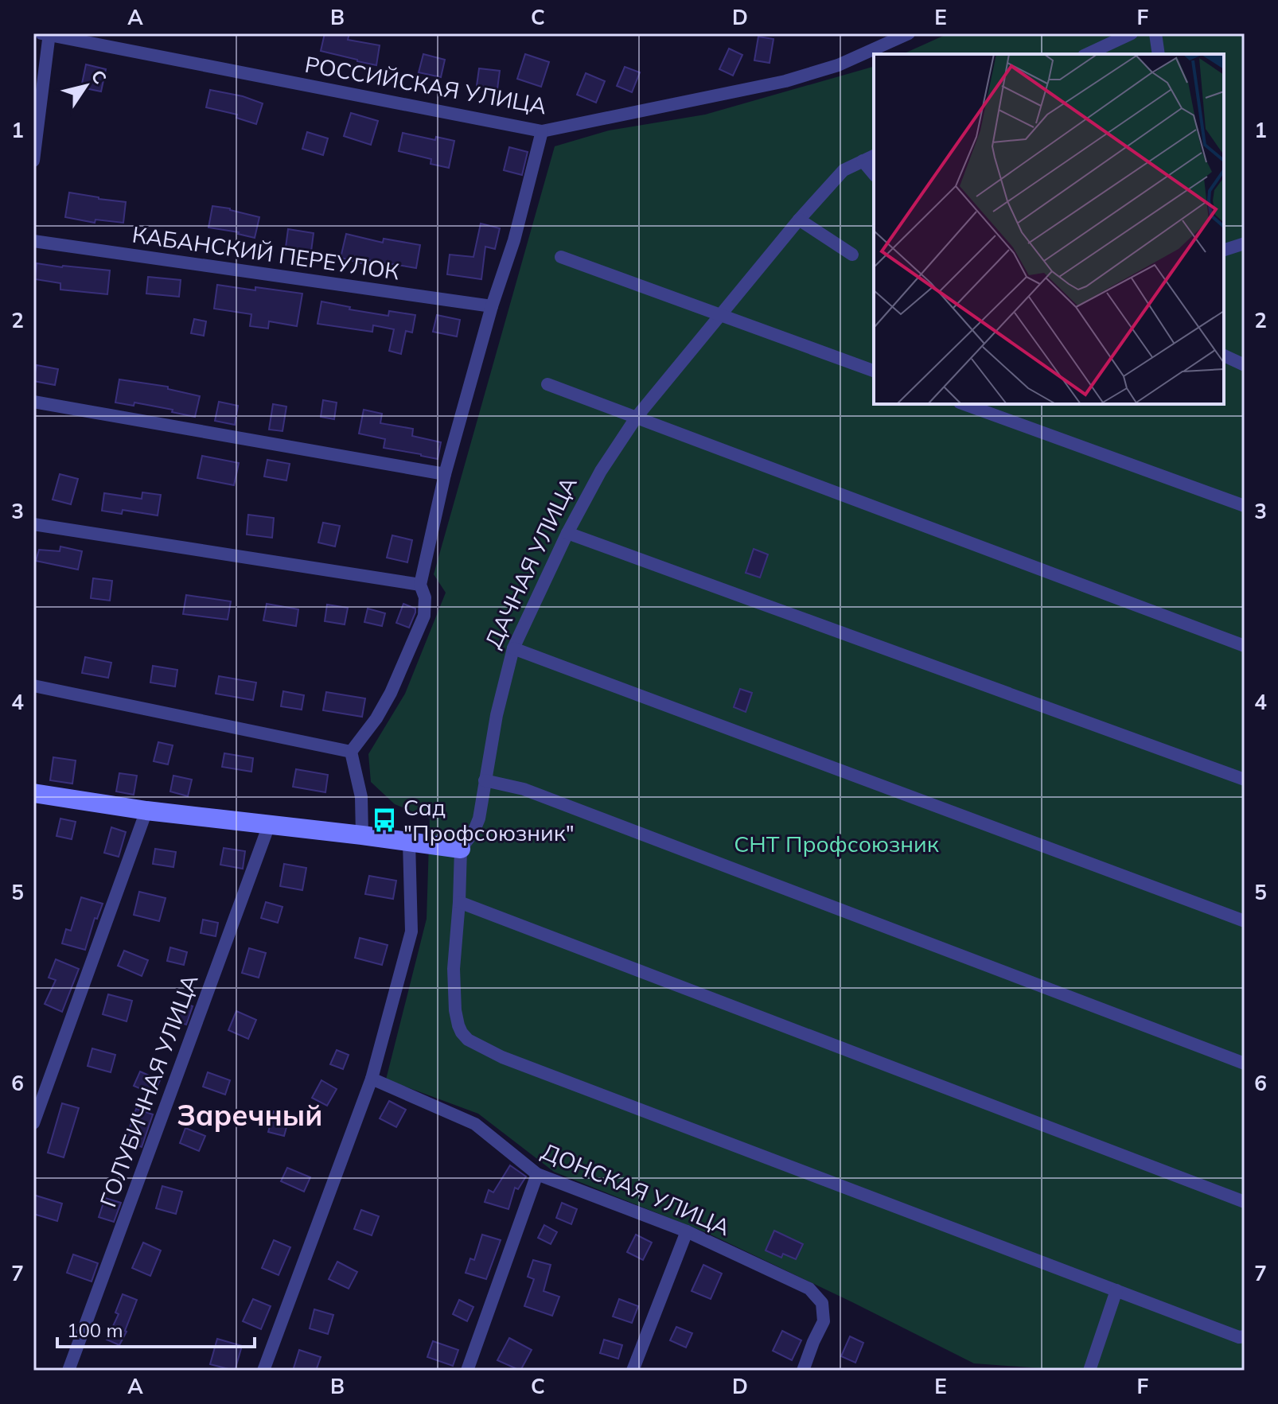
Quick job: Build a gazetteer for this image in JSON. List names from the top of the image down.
{
  "streets": {
    "street": [
      "РОССИЙСКАЯ УЛИЦА",
      "КАБАНСКИЙ ПЕРЕУЛОК",
      "ДАЧНАЯ УЛИЦА",
      "ГОЛУБИЧНАЯ УЛИЦА",
      "ДОНСКАЯ УЛИЦА"
    ]
  },
  "districts": ["Заречный"],
  "parks": ["СНТ Профсоюзник"],
  "places": {
    "bus stop": ["Сад \"Профсоюзник\""]
  },
  "scale_bar": "100 m",
  "north": "top right",
  "grid": {
    "columns": [
      "A",
      "B",
      "C",
      "D",
      "E",
      "F"
    ],
    "rows": [
      "1",
      "2",
      "3",
      "4",
      "5",
      "6",
      "7"
    ]
  }
}
